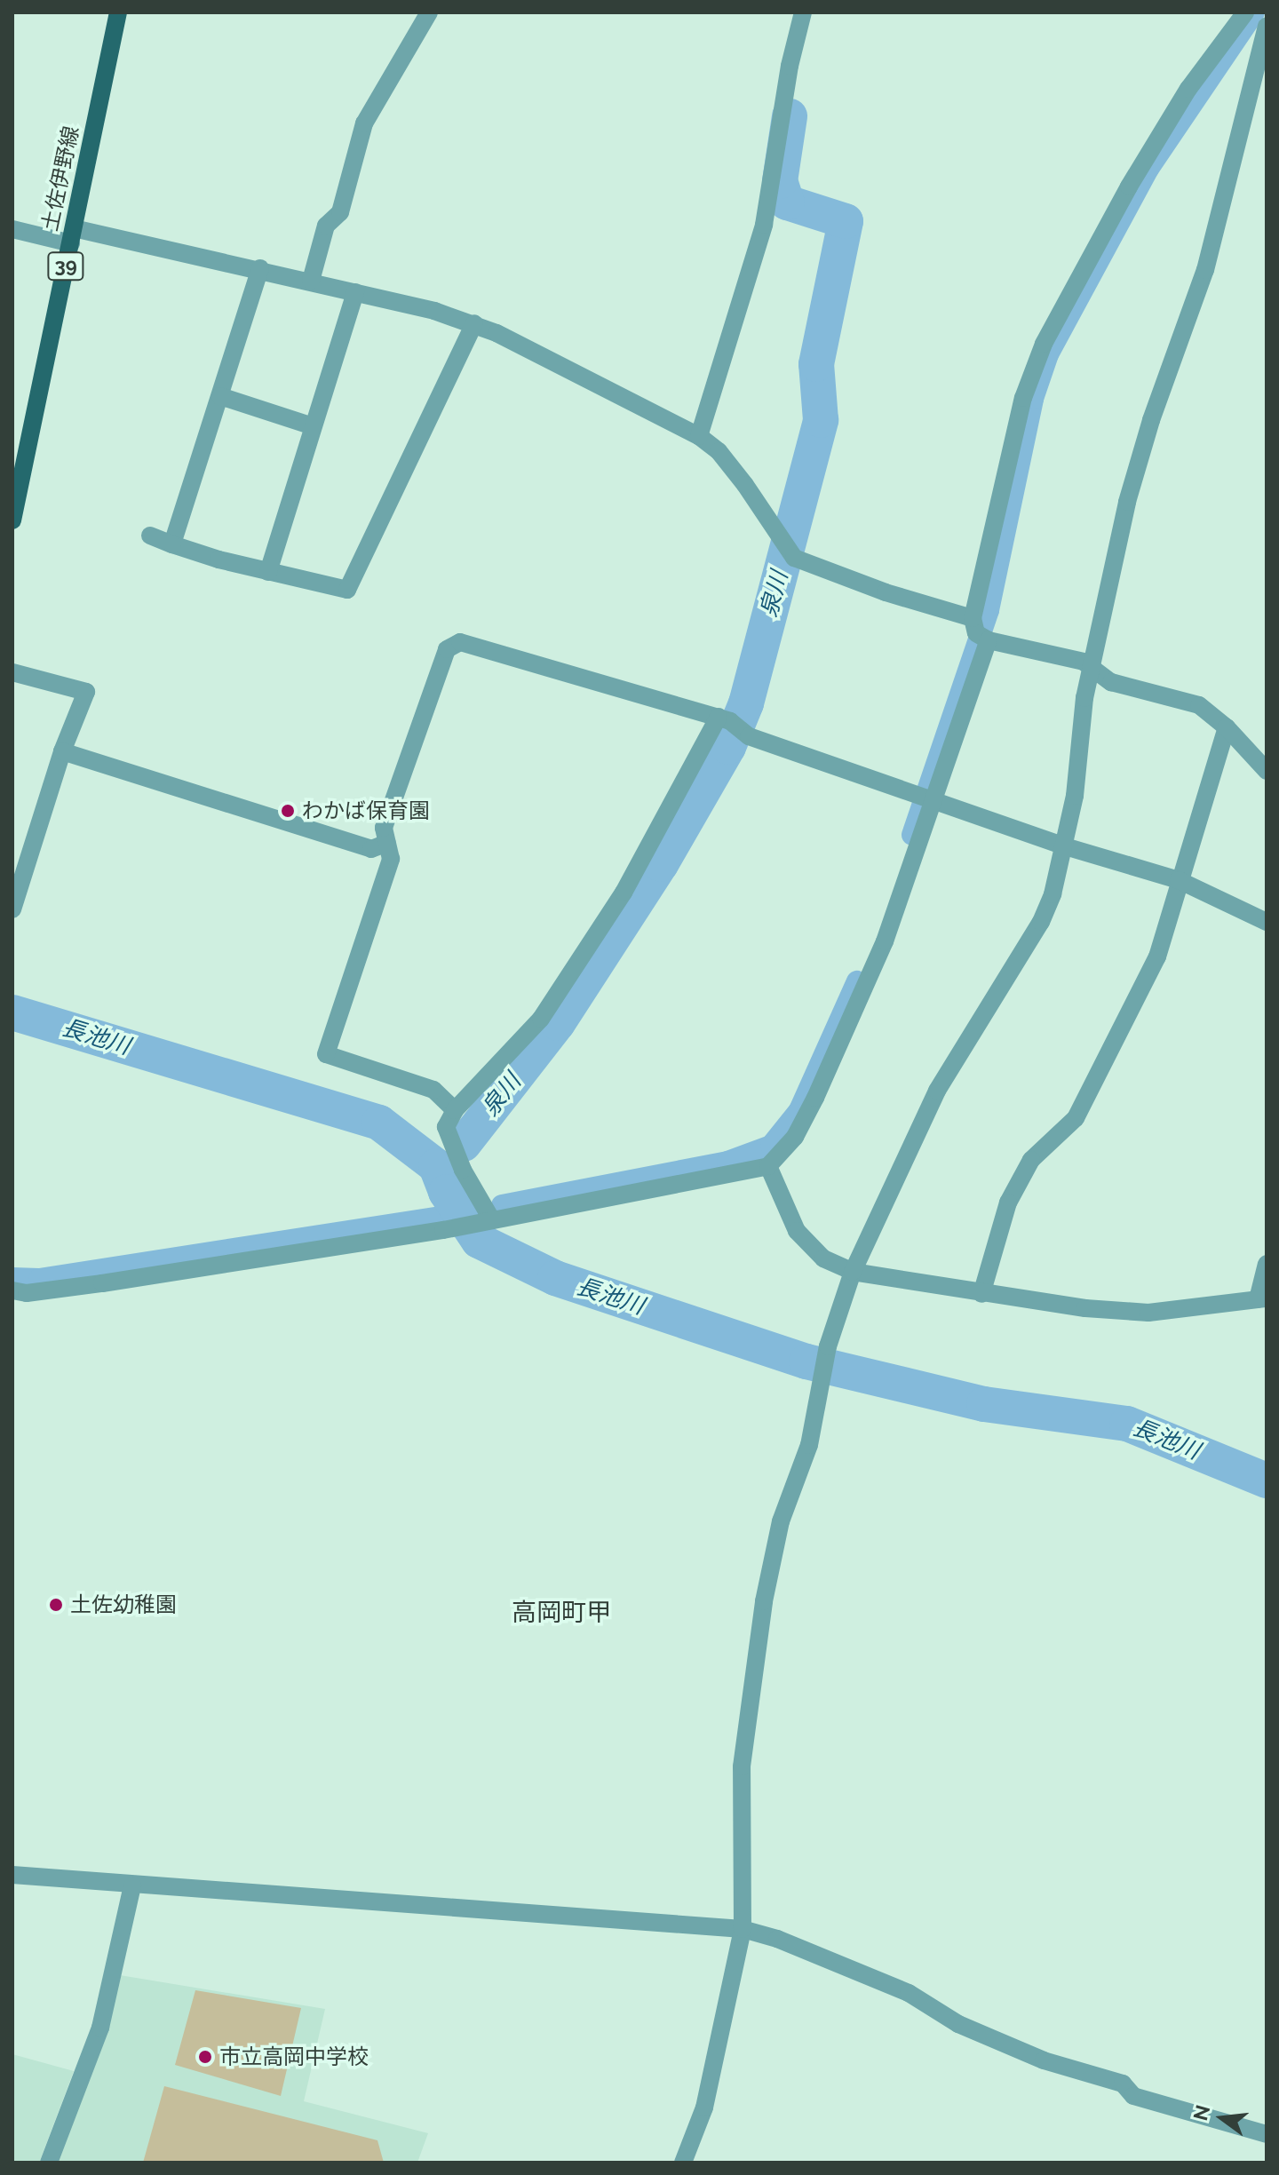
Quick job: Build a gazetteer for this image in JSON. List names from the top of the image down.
{
  "streets": {
    "main road": ["土佐伊野線", "39"]
  },
  "districts": ["高岡町甲"],
  "water": ["泉川", "長池川"],
  "places": ["わかば保育園", "土佐幼稚園", "市立高岡中学校"],
  "north": "left"
}
